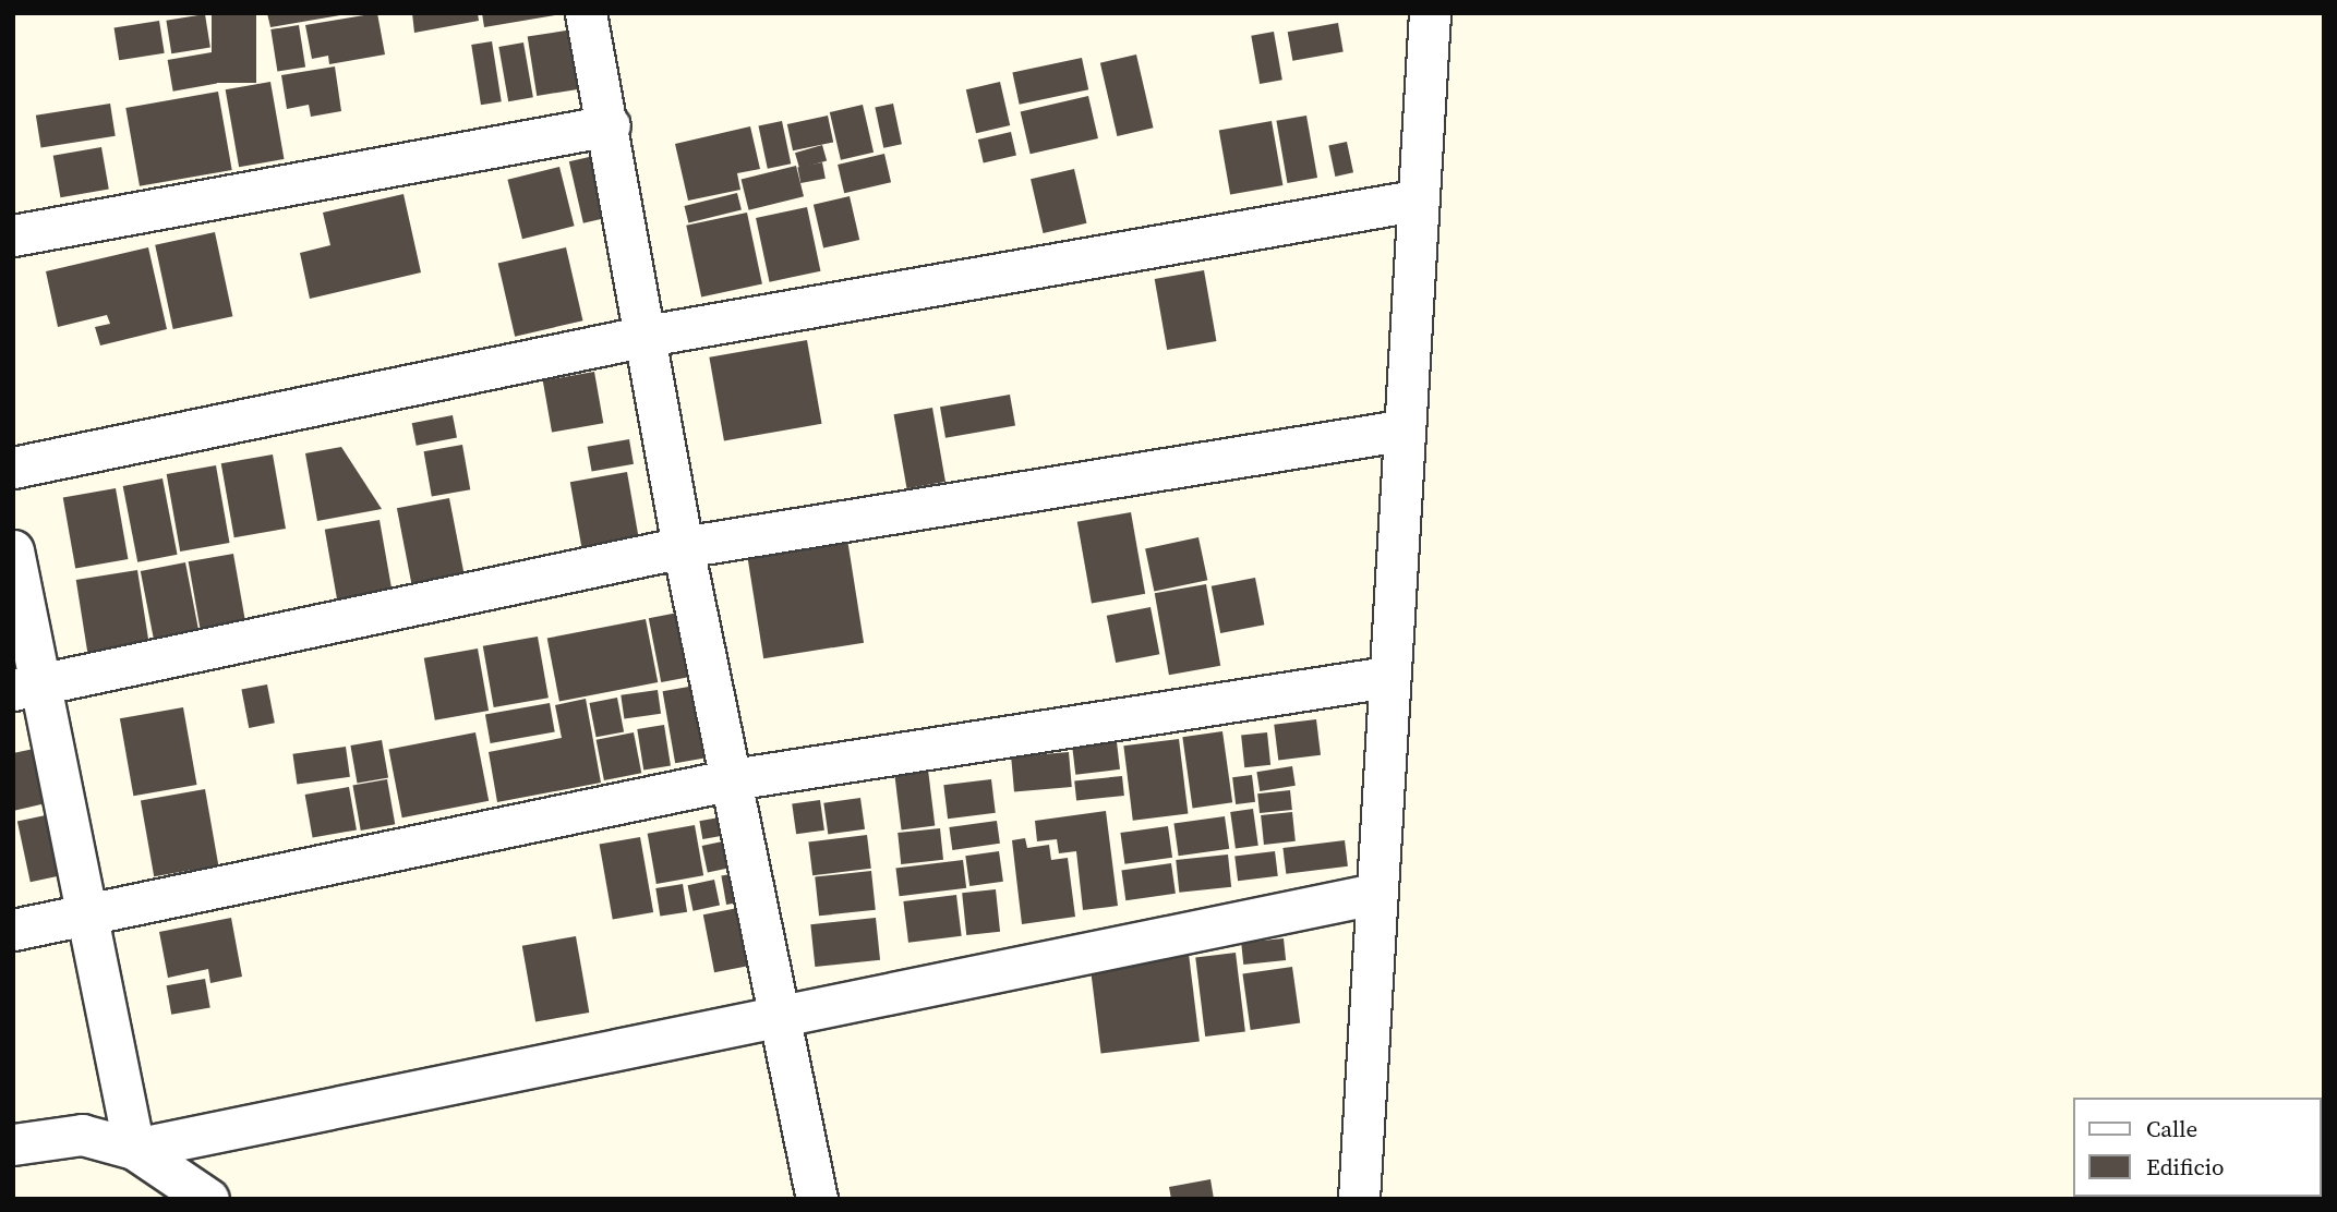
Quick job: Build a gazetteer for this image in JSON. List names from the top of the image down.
{
  "legend": ["Calle", "Edificio"]
}
